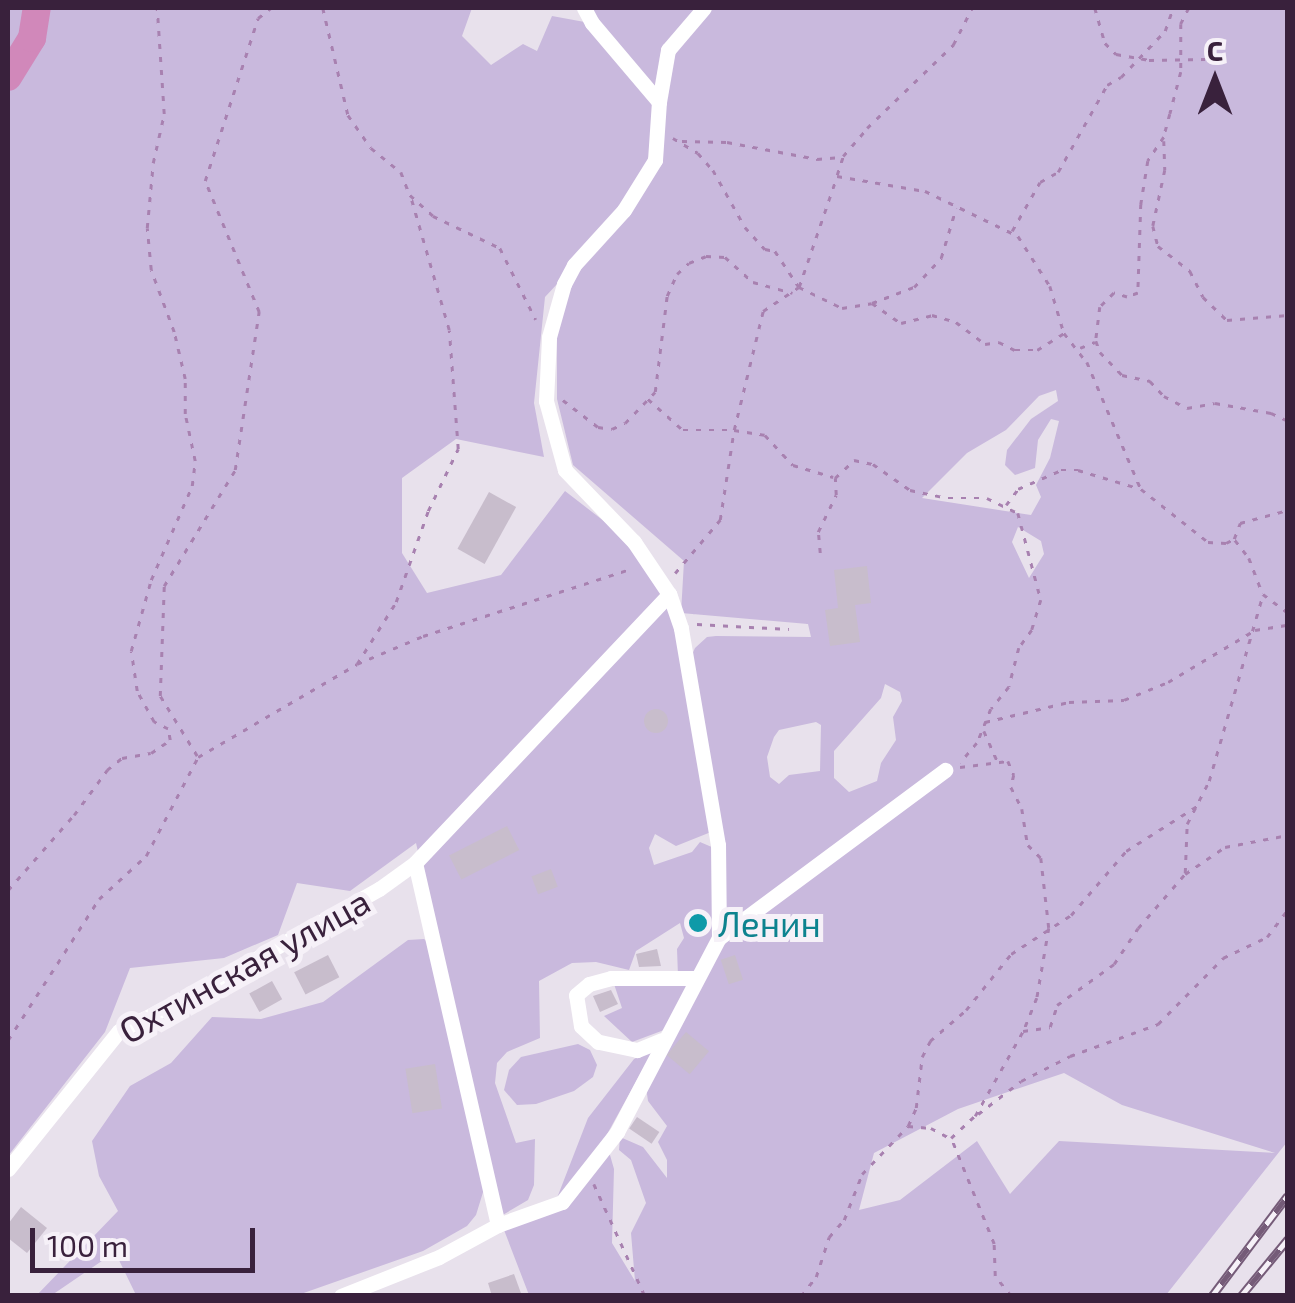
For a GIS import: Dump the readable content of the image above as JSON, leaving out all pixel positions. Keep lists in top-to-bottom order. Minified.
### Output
{"streets":{"street":["Охтинская улица"]},"places":["Ленин"],"scale_bar":"100 m","north":"top"}
